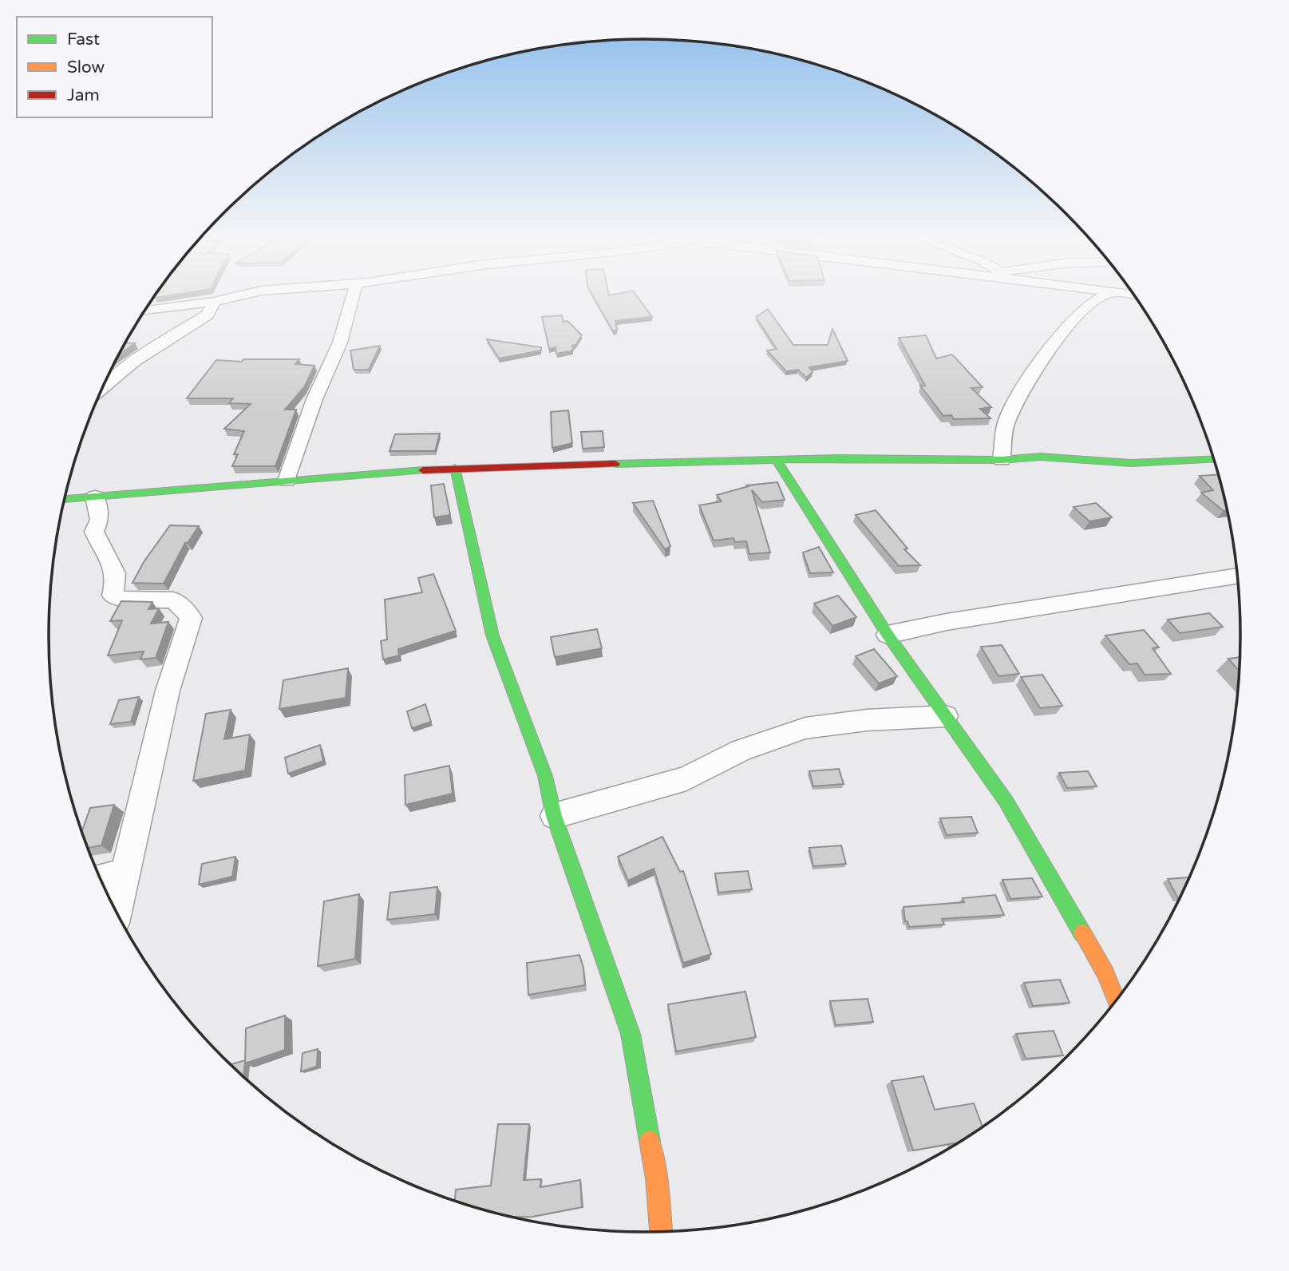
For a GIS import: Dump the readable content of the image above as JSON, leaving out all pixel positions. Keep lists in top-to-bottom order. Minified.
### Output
{"legend":["Fast","Slow","Jam"]}
